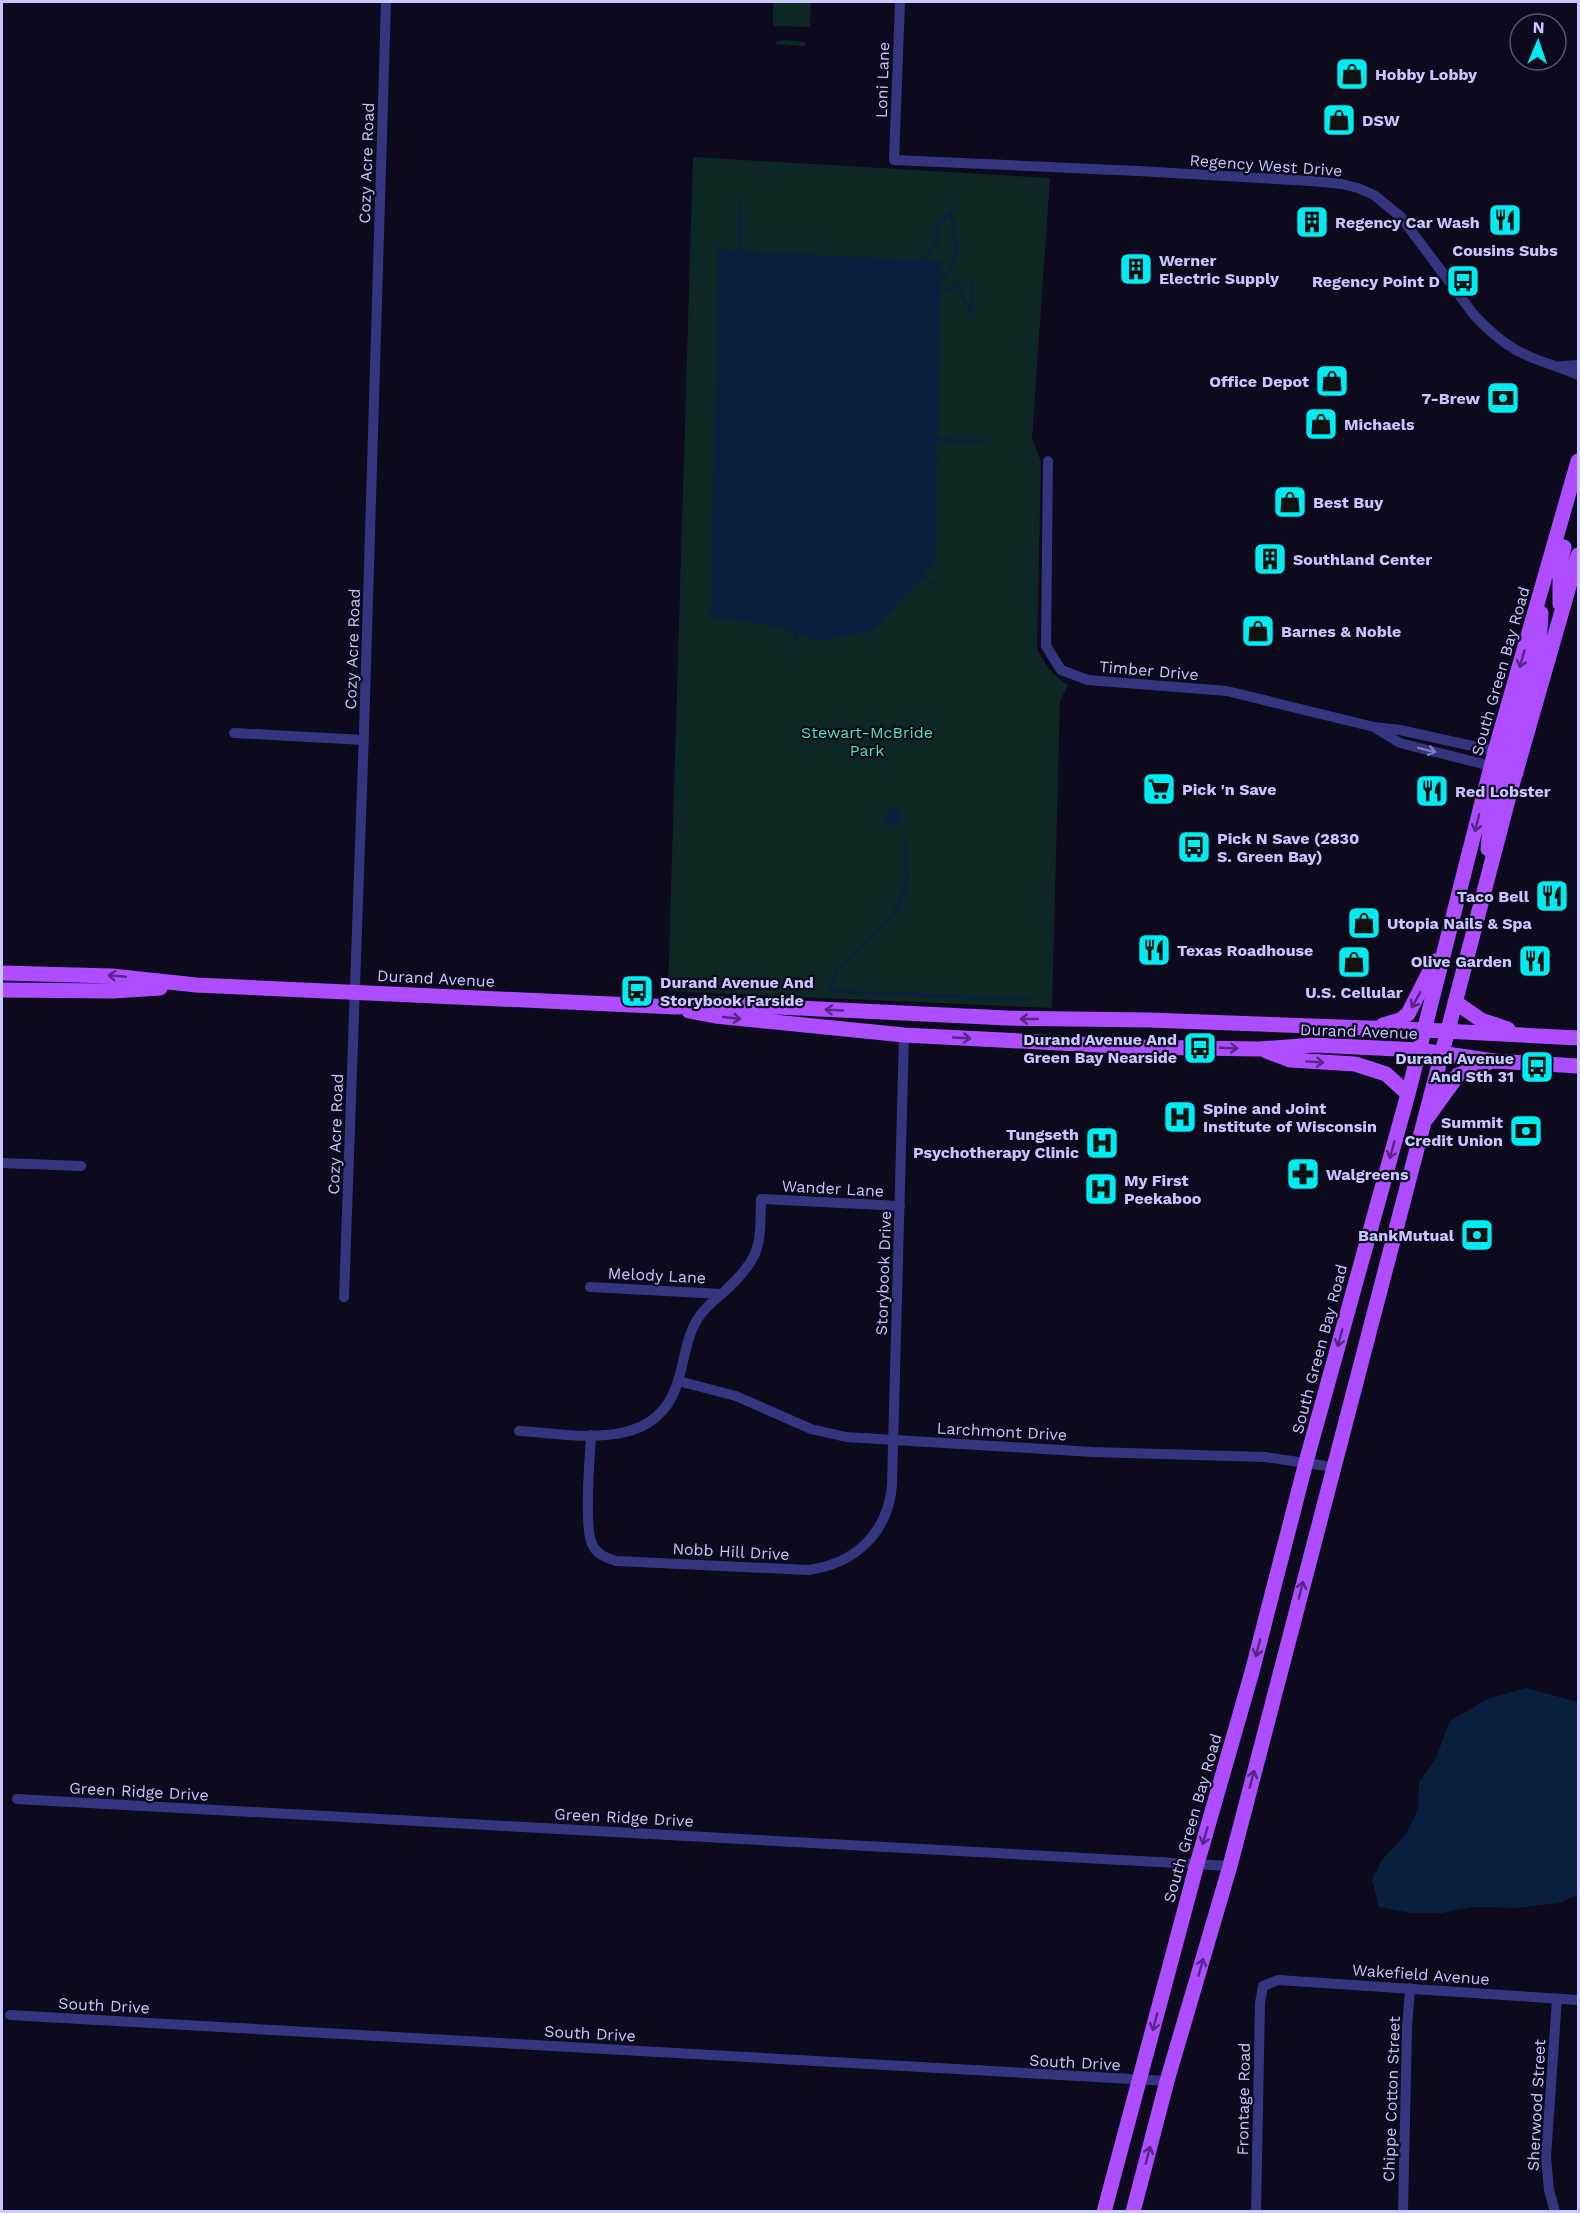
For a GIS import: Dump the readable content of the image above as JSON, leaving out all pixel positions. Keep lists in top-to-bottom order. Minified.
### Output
{"streets":{"main road":["South Green Bay Road","Durand Avenue"],"street":["Loni Lane","Cozy Acre Road","Regency West Drive","Timber Drive","Wander Lane","Storybook Drive","Melody Lane","Larchmont Drive","Nobb Hill Drive","Green Ridge Drive","Wakefield Avenue","South Drive","Frontage Road","Chippe Cotton Street","Sherwood Street"]},"crossings":[["Loni Lane","Regency West Drive"],["Cozy Acre Road","Durand Avenue"],["Timber Drive","South Green Bay Road"],["South Green Bay Road","Durand Avenue"],["South Green Bay Road","Larchmont Drive"],["South Green Bay Road","Green Ridge Drive"],["South Green Bay Road","South Drive"],["Durand Avenue","Storybook Drive"],["Wander Lane","Storybook Drive"],["Wander Lane","Melody Lane"],["Wander Lane","Larchmont Drive"],["Wander Lane","Nobb Hill Drive"],["Storybook Drive","Larchmont Drive"],["Storybook Drive","Nobb Hill Drive"],["Larchmont Drive","Nobb Hill Drive"],["Wakefield Avenue","Frontage Road"],["Wakefield Avenue","Chippe Cotton Street"],["Wakefield Avenue","Sherwood Street"]],"parks":["Stewart-McBride Park"],"places":{"shop":["Hobby Lobby","DSW","Office Depot","Michaels","Best Buy","Barnes & Noble","Utopia Nails & Spa","U.S. Cellular"],"restaurant":["Cousins Subs","Red Lobster","Taco Bell","Texas Roadhouse","Olive Garden"],"building":["Regency Car Wash","Werner Electric Supply","Southland Center"],"bus stop":["Regency Point D","Pick N Save (2830 S. Green Bay)","Durand Avenue And Storybook Farside","Durand Avenue And Green Bay Nearside","Durand Avenue And Sth 31"],"bank":["7-Brew","Summit Credit Union","BankMutual"],"supermarket":["Pick 'n Save"],"hospital":["Spine and Joint Institute of Wisconsin","Tungseth Psychotherapy Clinic","My First Peekaboo"],"pharmacy":["Walgreens"]},"north":"top"}
